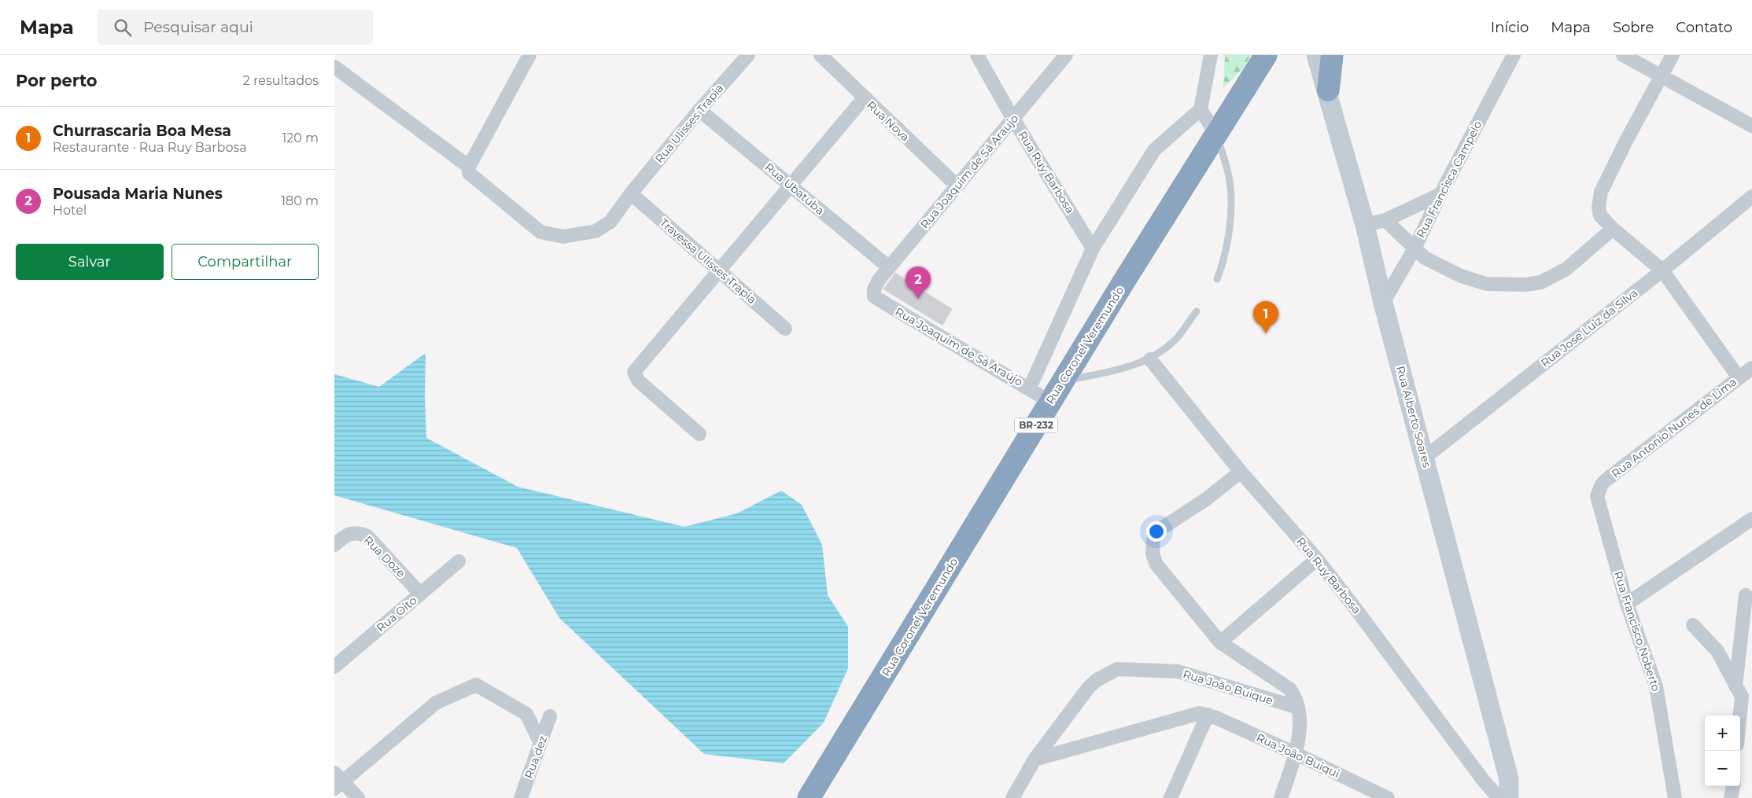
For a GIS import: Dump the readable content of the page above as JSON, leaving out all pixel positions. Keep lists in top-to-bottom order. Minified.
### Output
{"streets":{"highway":["Rua Coronel Veremundo","BR-232"],"main road":["Rua Alberto Soares"],"street":["Rua Nova","Rua Ulisses Trapia","Rua Joaquim de Sá Araujo","Rua Ruy Barbosa","Rua Francisca Campelo","Rua Ubatuba","Travessa Ulisses Trapia","Rua Jose Luiz da Silva","Rua Joaquim de Sá Araújo","Rua Antonio Nunes de Lima","Rua Doze","Rua Oito","Rua Francisco Noberto","Rua João Buique","Rua João Buiqui","Rua dez"]},"crossings":[["Rua Nova","Rua Joaquim de Sá Araujo"],["Rua Ulisses Trapia","Rua Ubatuba"],["Rua Ulisses Trapia","Travessa Ulisses Trapia"],["Rua Joaquim de Sá Araujo","Rua Ruy Barbosa"],["Rua Joaquim de Sá Araujo","Rua Ubatuba"],["Rua Joaquim de Sá Araujo","Rua Joaquim de Sá Araújo"],["Rua Francisca Campelo","Rua Alberto Soares"],["Rua Jose Luiz da Silva","Rua Alberto Soares"],["Rua Coronel Veremundo","Rua Joaquim de Sá Araújo"],["Rua Antonio Nunes de Lima","Rua Francisco Noberto"],["Rua Doze","Rua Oito"]],"page":{"header":"Mapa","search":"Pesquisar aqui","nav":["Início","Mapa","Sobre","Contato"],"heading":["Por perto","2 resultados"],"list":[{"mark":"1","name":"Churrascaria Boa Mesa","note":"Restaurante · Rua Ruy Barbosa","value":"120 m"},{"mark":"2","name":"Pousada Maria Nunes","note":"Hotel","value":"180 m"}],"buttons":["Salvar","Compartilhar"],"pins":["2","1"],"map_buttons":["+","−"]}}
